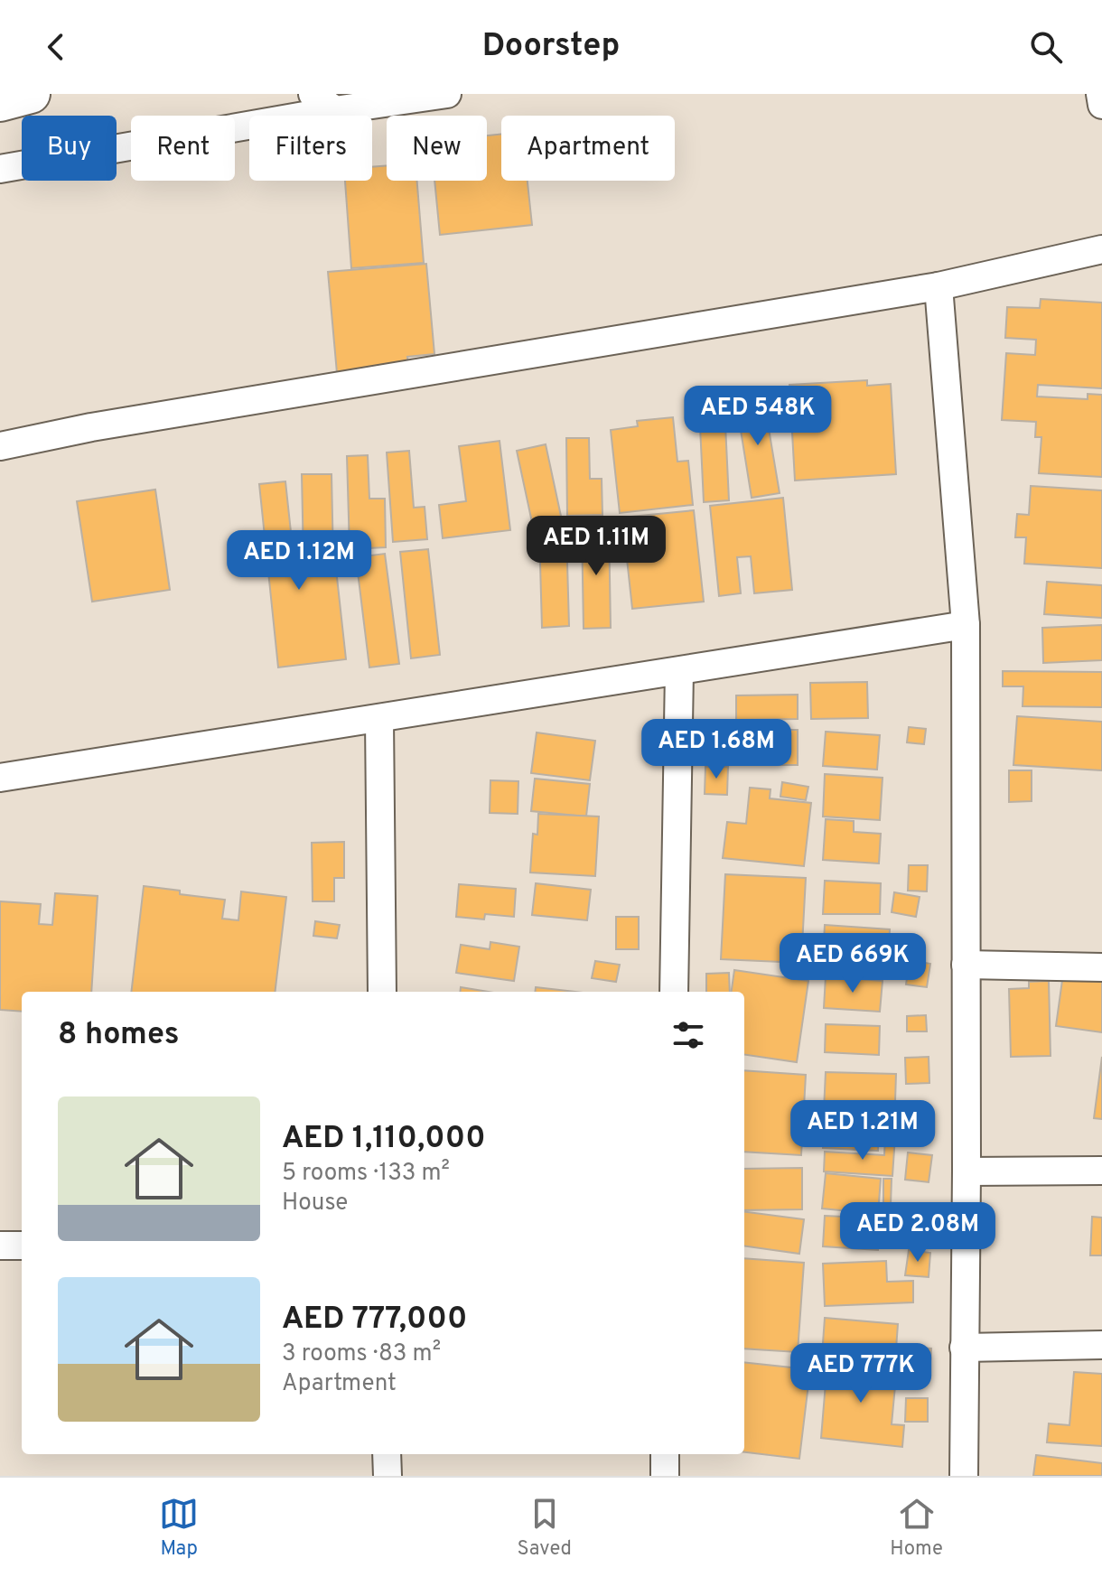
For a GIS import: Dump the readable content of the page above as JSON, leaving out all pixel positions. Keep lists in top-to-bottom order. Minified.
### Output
{"page":{"header":"Doorstep","chip":["Buy","Rent","Filters","New","Apartment"],"price":["AED 548K","AED 1.11M","AED 1.12M","AED 1.68M","AED 669K","AED 1.21M","AED 2.08M","AED 777K"],"heading":"8 homes","list":[{"name":"AED 1,110,000","note":"5 rooms · 133 m² · House"},{"name":"AED 777,000","note":"3 rooms · 83 m² · Apartment"}],"tabs":["Map","Saved","Home"]}}
